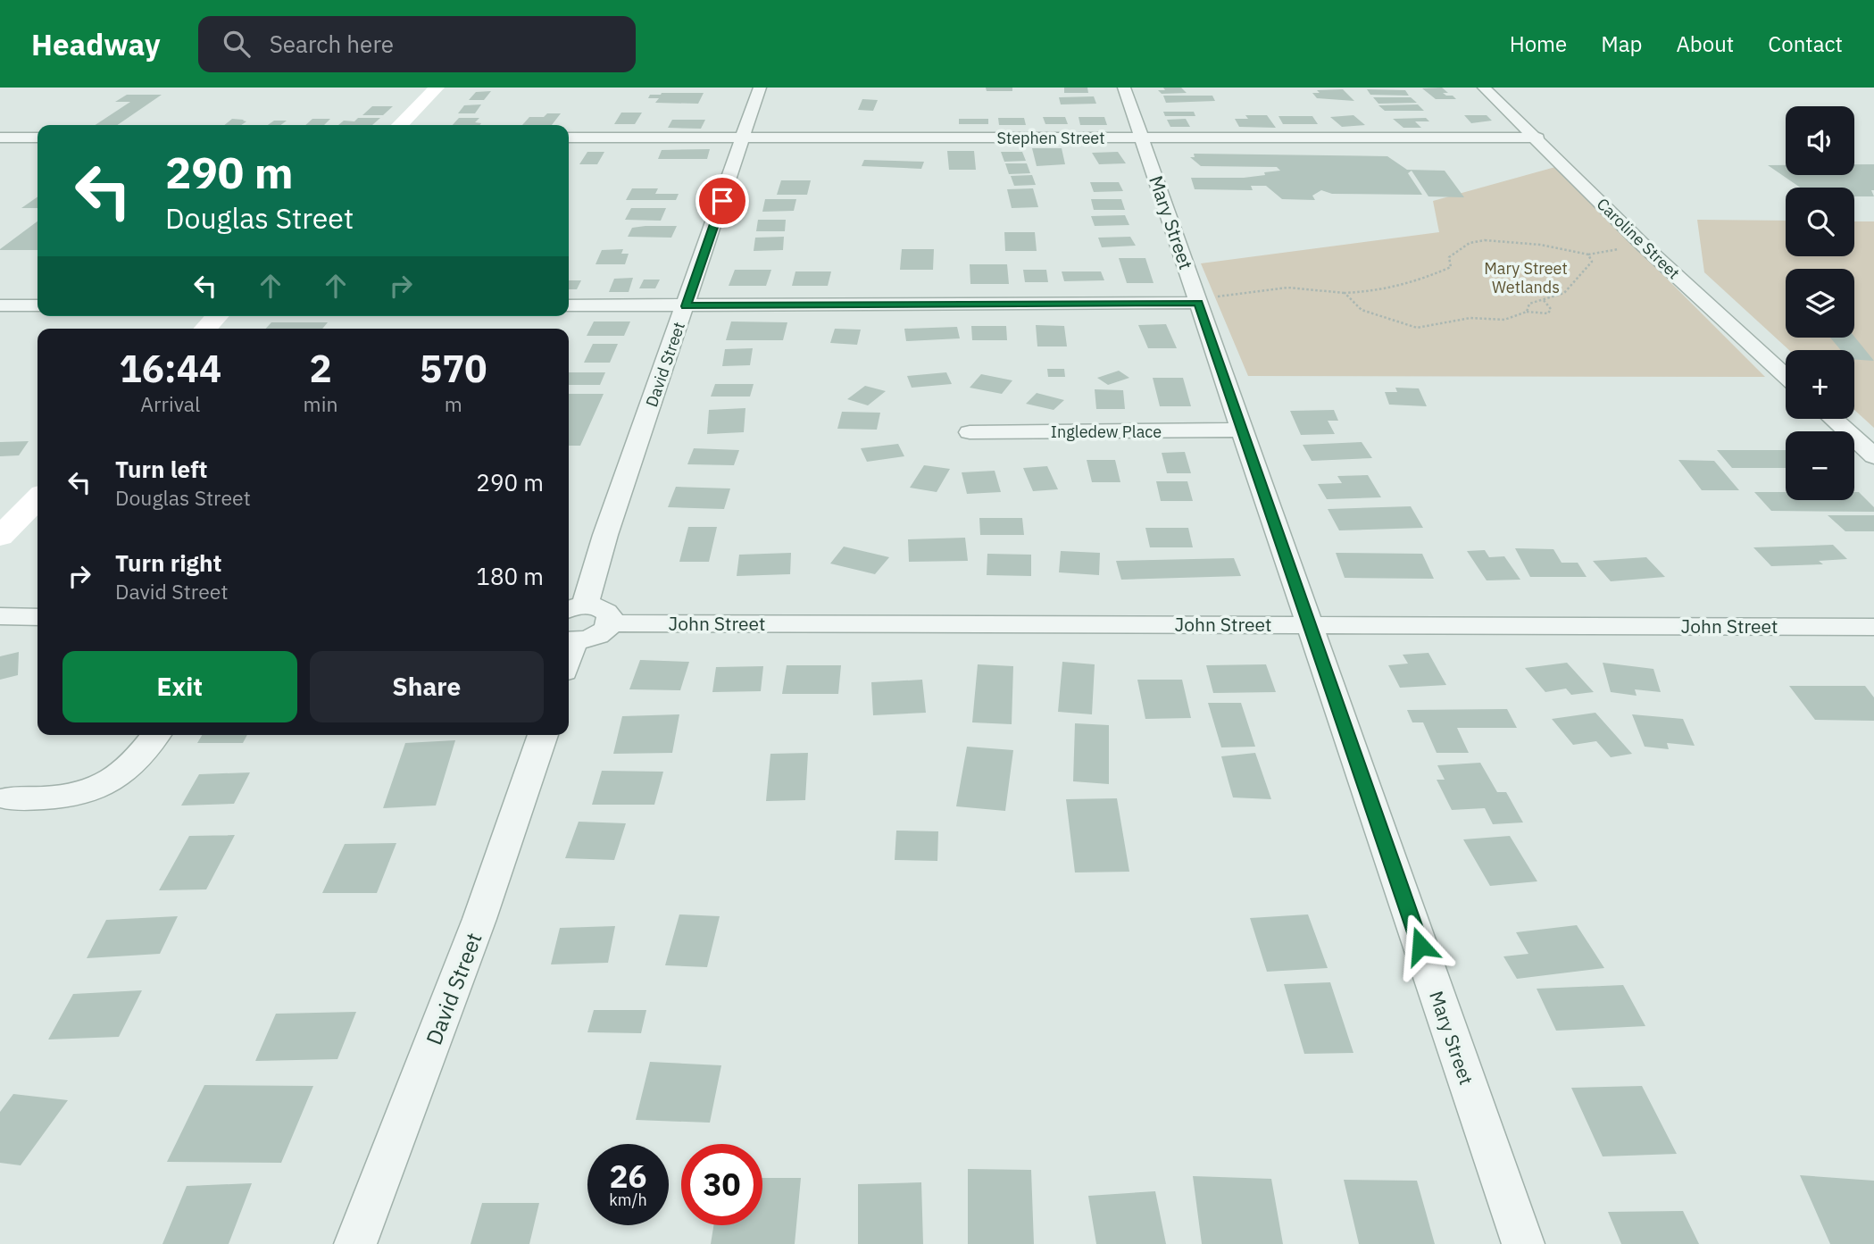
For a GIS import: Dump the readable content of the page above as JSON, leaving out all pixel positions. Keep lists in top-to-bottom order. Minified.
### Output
{"streets":{"street":["Stephen Street","Mary Street","Caroline Street","David Street","Ingledew Place","John Street"]},"crossings":[["Stephen Street","Mary Street"],["Stephen Street","Caroline Street"],["Stephen Street","David Street"],["Mary Street","Ingledew Place"],["Mary Street","John Street"]],"parks":["Mary Street Wetlands"],"page":{"header":"Headway","search":"Search here","nav":["Home","Map","About","Contact"],"map_buttons":["+","−"],"turn":["290 m","Douglas Street"],"eta":["16:44","Arrival","2","min","570","m"],"list":[{"name":"Turn left","note":"Douglas Street","value":"290 m"},{"name":"Turn right","note":"David Street","value":"180 m"}],"buttons":["Exit","Share"],"speed":"26 km/h","limit":"30"}}
